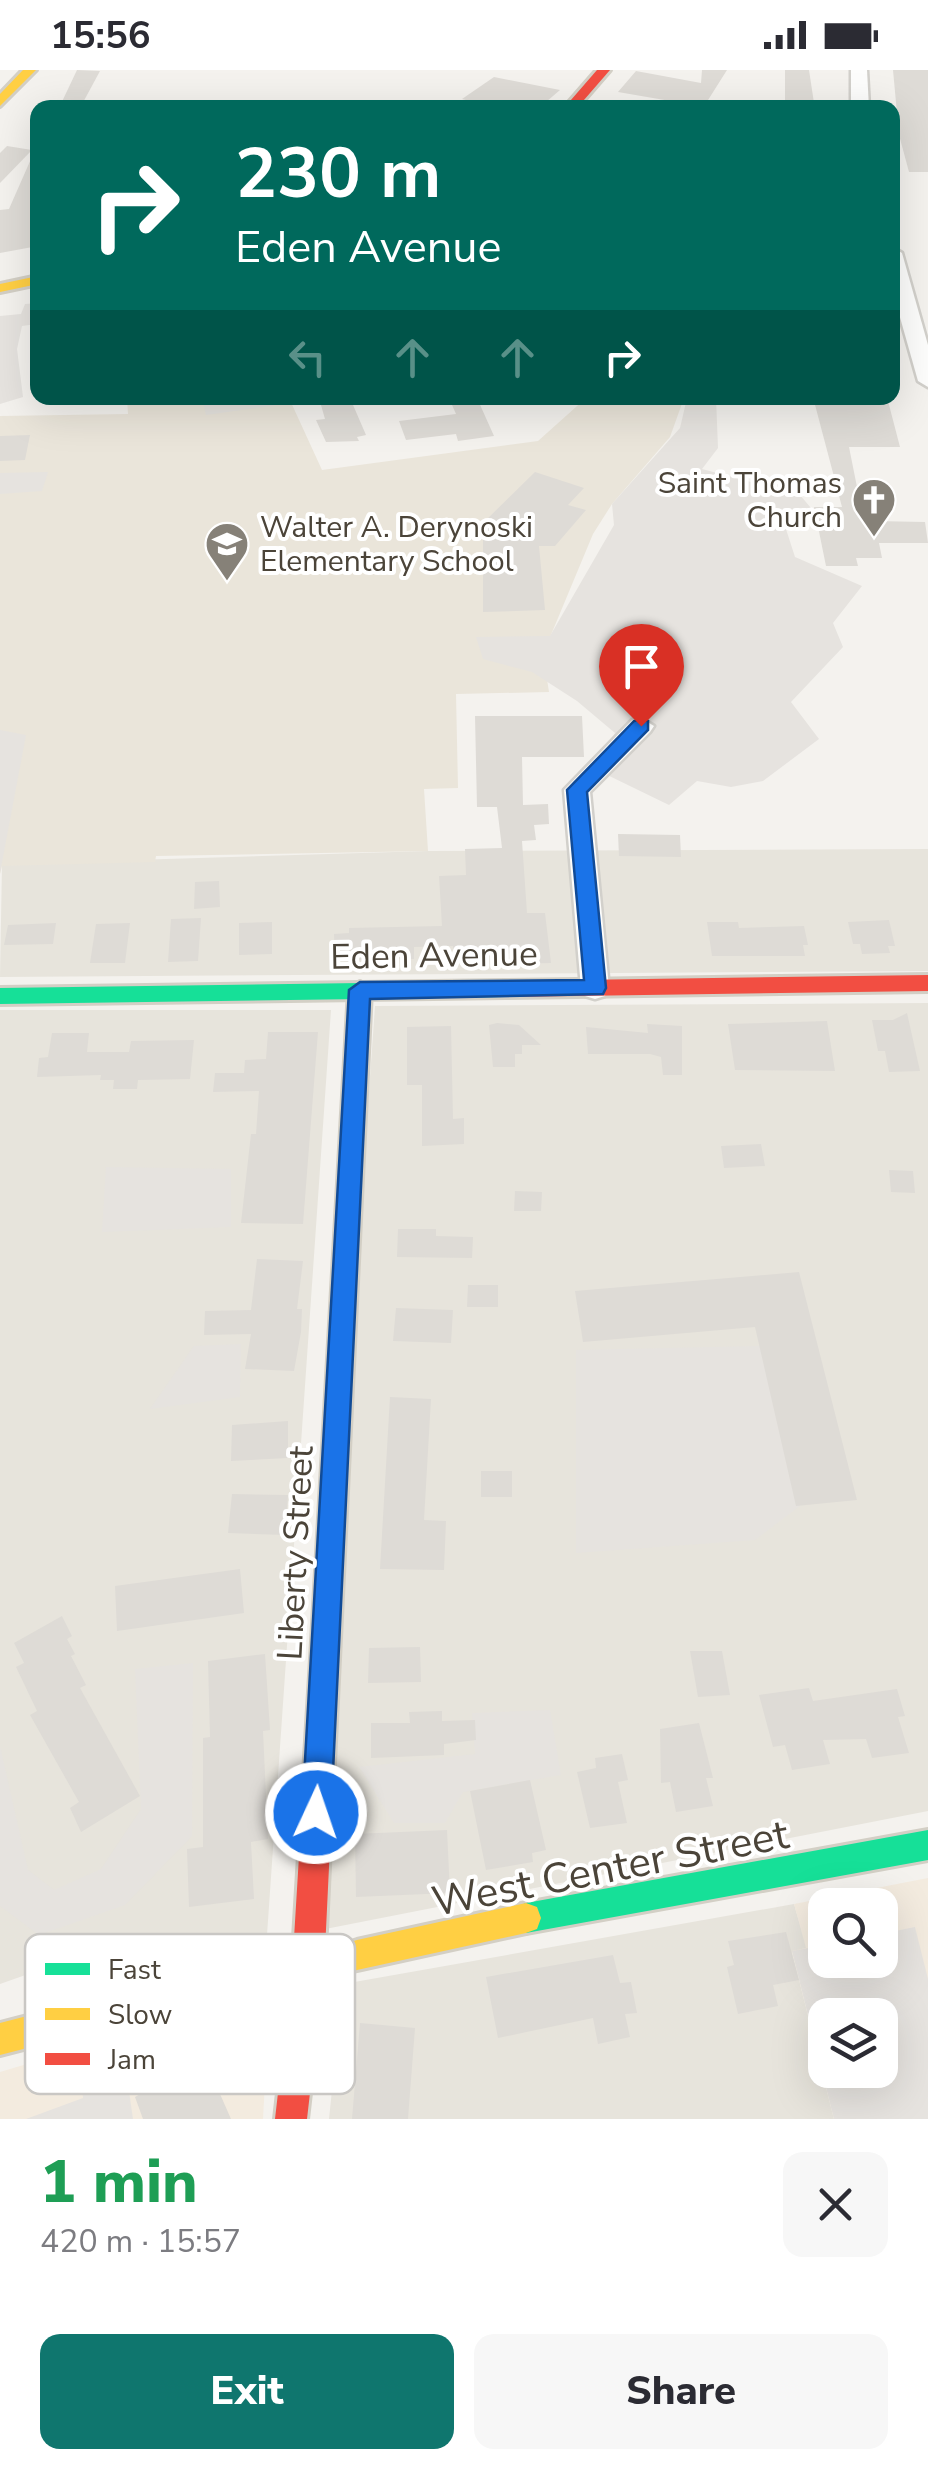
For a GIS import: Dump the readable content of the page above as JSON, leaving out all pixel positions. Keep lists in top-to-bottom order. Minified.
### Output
{"streets":{"main road":["Eden Avenue","Liberty Street","West Center Street"]},"crossings":[["Eden Avenue","Liberty Street"]],"places":{"church":["Saint Thomas Church"],"school or university":["Walter A. Derynoski Elementary School"]},"legend":["Fast","Slow","Jam"],"page":{"status":"15:56","turn":["230 m","Eden Avenue"],"heading":["1 min","420 m · 15:57"],"buttons":["Exit","Share"]}}
